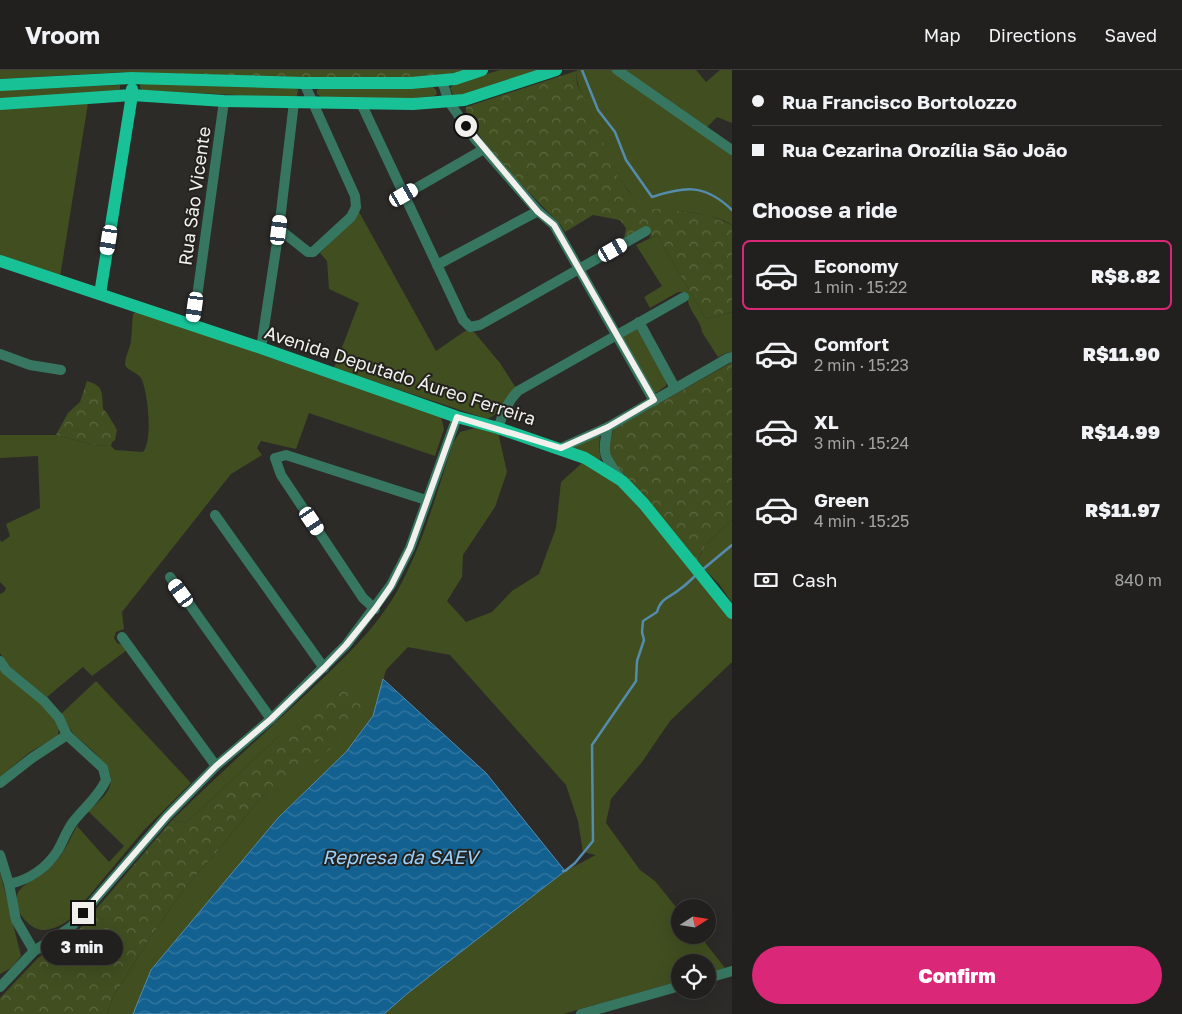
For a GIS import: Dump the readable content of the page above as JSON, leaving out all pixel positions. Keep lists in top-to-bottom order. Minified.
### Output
{"streets":{"main road":["Avenida Deputado Áureo Ferreira"],"street":["Rua São Vicente"]},"crossings":[["Rua São Vicente","Avenida Deputado Áureo Ferreira"]],"water":["Represa da SAEV"],"north":"right","page":{"header":"Vroom","nav":["Map","Directions","Saved"],"banner":["Rua Francisco Bortolozzo","Rua Cezarina Orozília São João"],"heading":"Choose a ride","list":[{"name":"Economy","note":"1 min · 15:22","value":"R$8.82"},{"name":"Comfort","note":"2 min · 15:23","value":"R$11.90"},{"name":"XL","note":"3 min · 15:24","value":"R$14.99"},{"name":"Green","note":"4 min · 15:25","value":"R$11.97"}],"pay":["Cash","840 m"],"bubble":"3 min","buttons":"Confirm"}}
